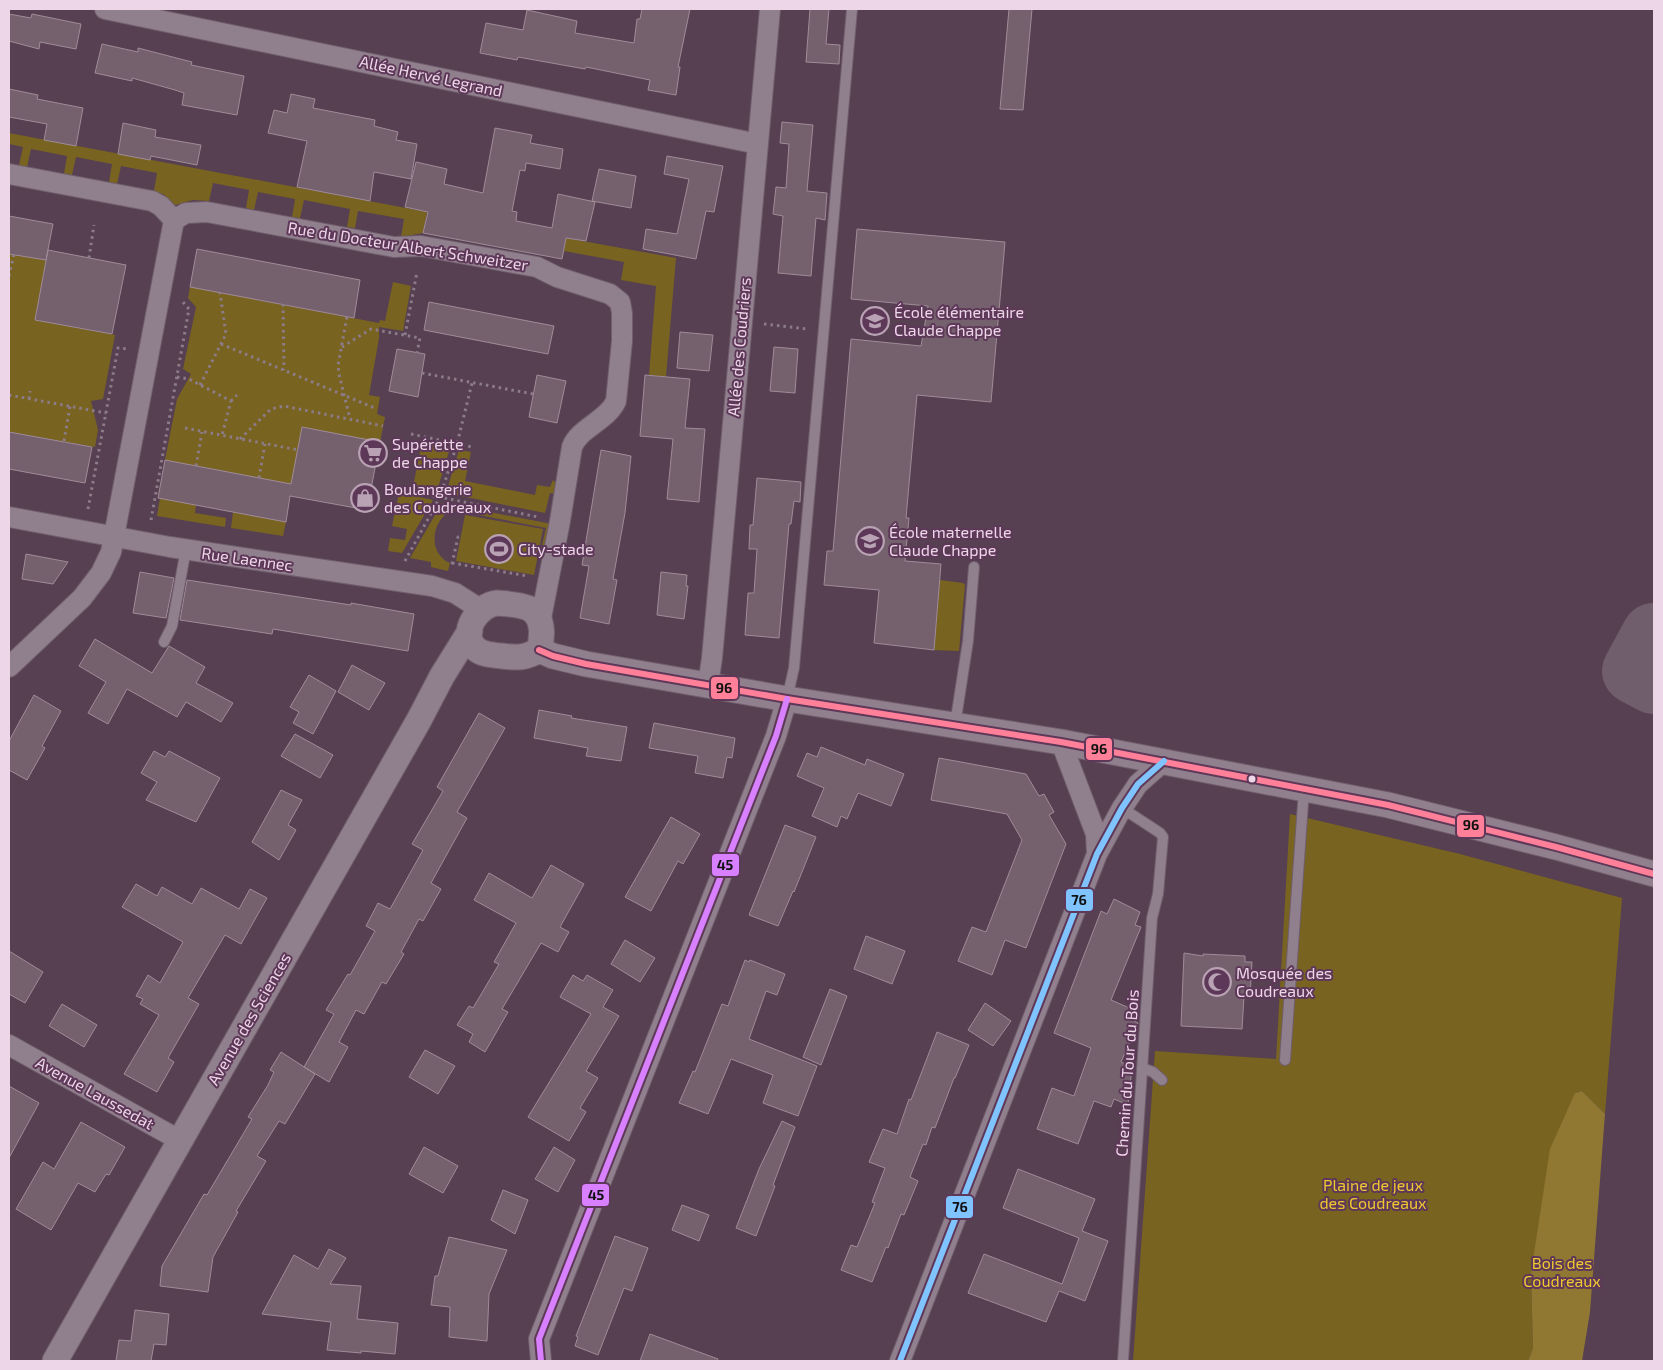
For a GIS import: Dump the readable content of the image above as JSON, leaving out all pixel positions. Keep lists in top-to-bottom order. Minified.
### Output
{"streets":{"street":["Allée Hervé Legrand","Rue du Docteur Albert Schweitzer","Allée des Coudriers","Rue Laennec","Avenue des Sciences","Avenue Laussedat"],"lane":["Chemin du Tour du Bois"]},"crossings":[["Allée Hervé Legrand","Allée des Coudriers"],["Rue du Docteur Albert Schweitzer","Rue Laennec"],["Rue du Docteur Albert Schweitzer","Avenue des Sciences"],["Rue Laennec","Avenue des Sciences"],["Avenue des Sciences","Avenue Laussedat"]],"parks":["Plaine de jeux des Coudreaux","Bois des Coudreaux"],"places":{"school or university":["École élémentaire Claude Chappe","École maternelle Claude Chappe"],"supermarket":["Supérette de Chappe"],"shop":["Boulangerie des Coudreaux"],"sports":["City-stade"],"mosque":["Mosquée des Coudreaux"]},"lines":["transit line 96","transit line 45","transit line 76"]}
